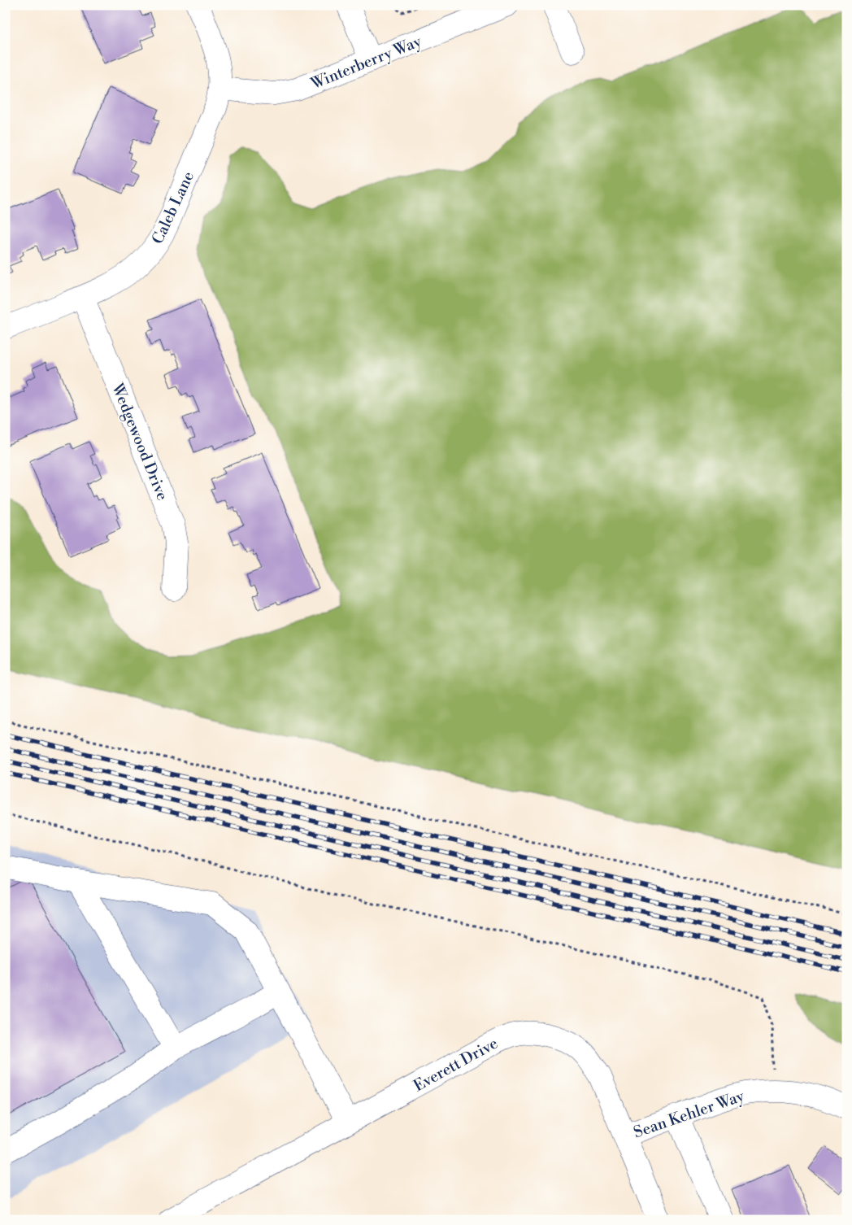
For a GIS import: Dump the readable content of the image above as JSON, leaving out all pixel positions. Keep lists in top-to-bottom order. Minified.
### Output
{"streets":{"street":["Winterberry Way","Caleb Lane","Wedgewood Drive","Everett Drive","Sean Kehler Way"]},"crossings":[["Winterberry Way","Caleb Lane"],["Caleb Lane","Wedgewood Drive"],["Everett Drive","Sean Kehler Way"]]}
